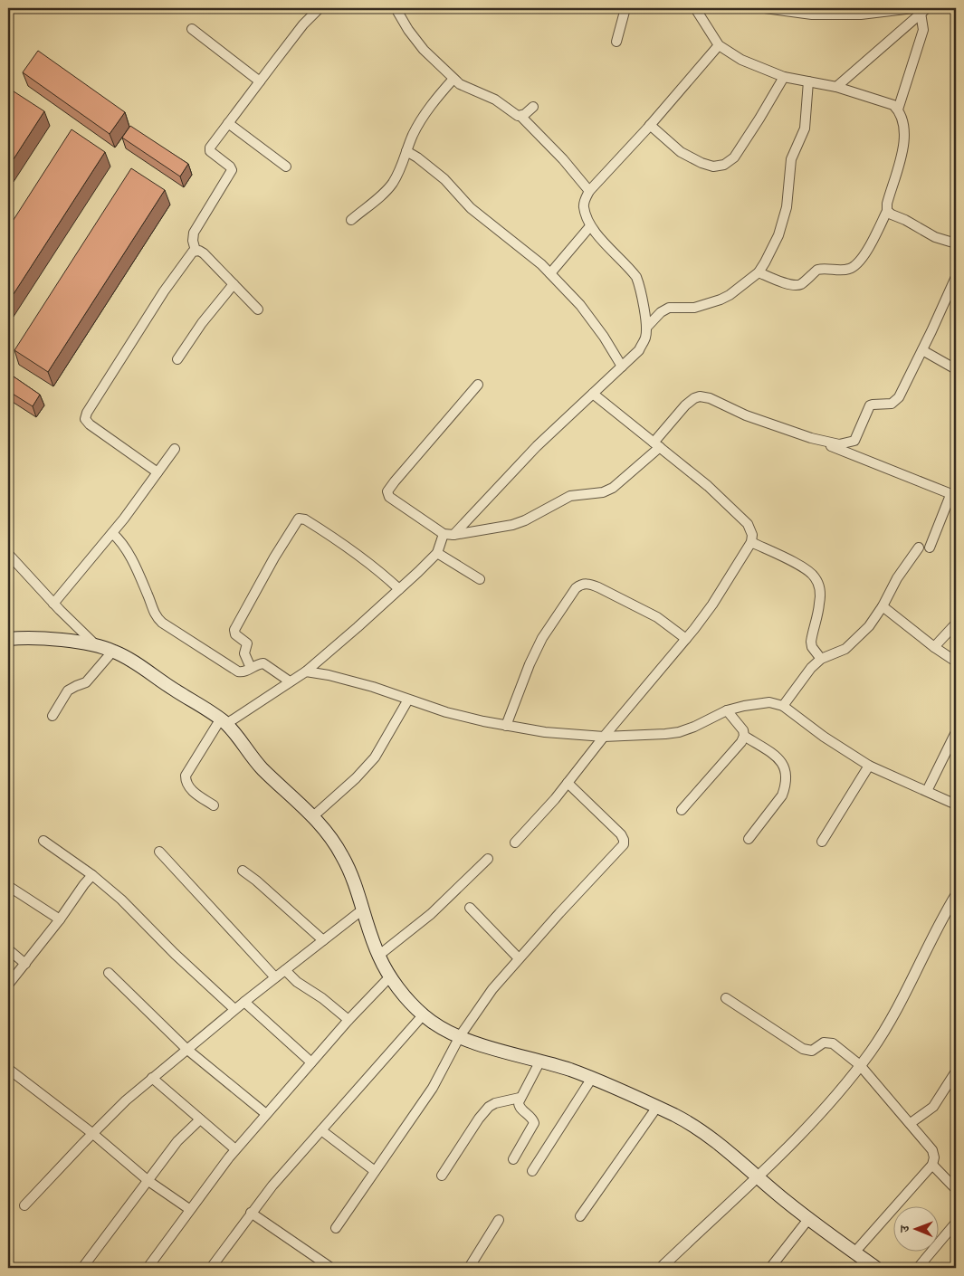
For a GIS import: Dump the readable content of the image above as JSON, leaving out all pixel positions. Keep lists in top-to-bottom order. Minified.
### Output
{"north":"left"}
